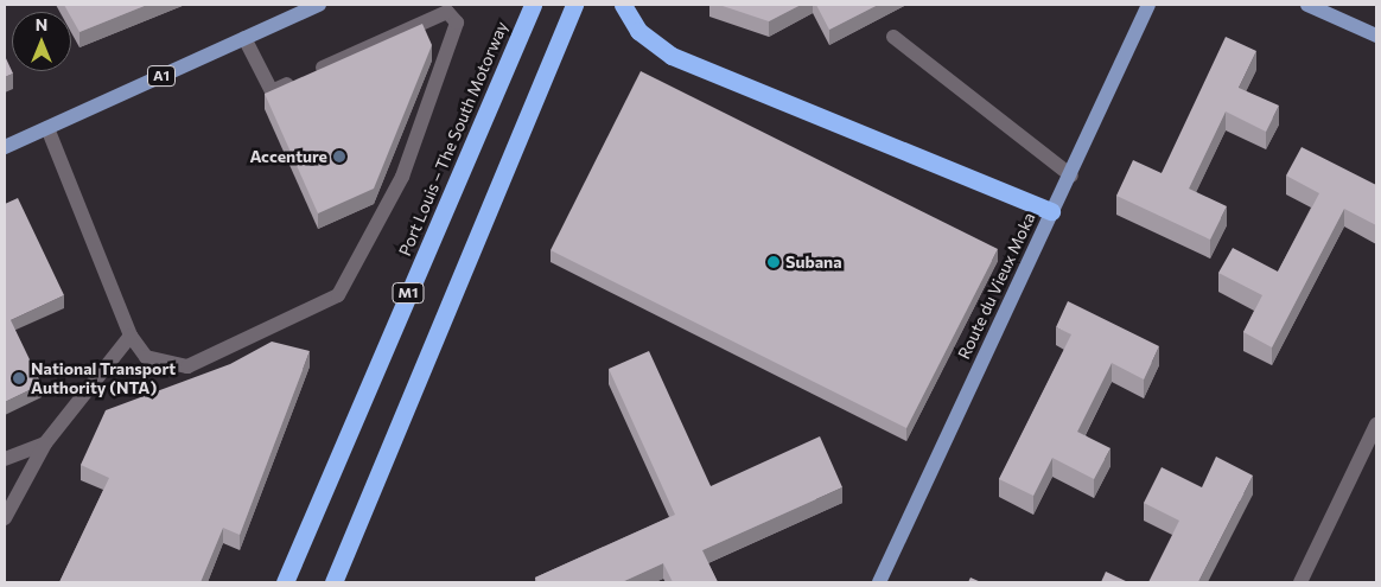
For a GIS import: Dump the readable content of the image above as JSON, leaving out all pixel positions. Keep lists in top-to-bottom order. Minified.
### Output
{"streets":{"highway":["Port Louis – The South Motorway","M1"],"main road":["A1","Route du Vieux Moka"]},"places":["Accenture","Subana","National Transport Authority (NTA)"],"north":"top"}
